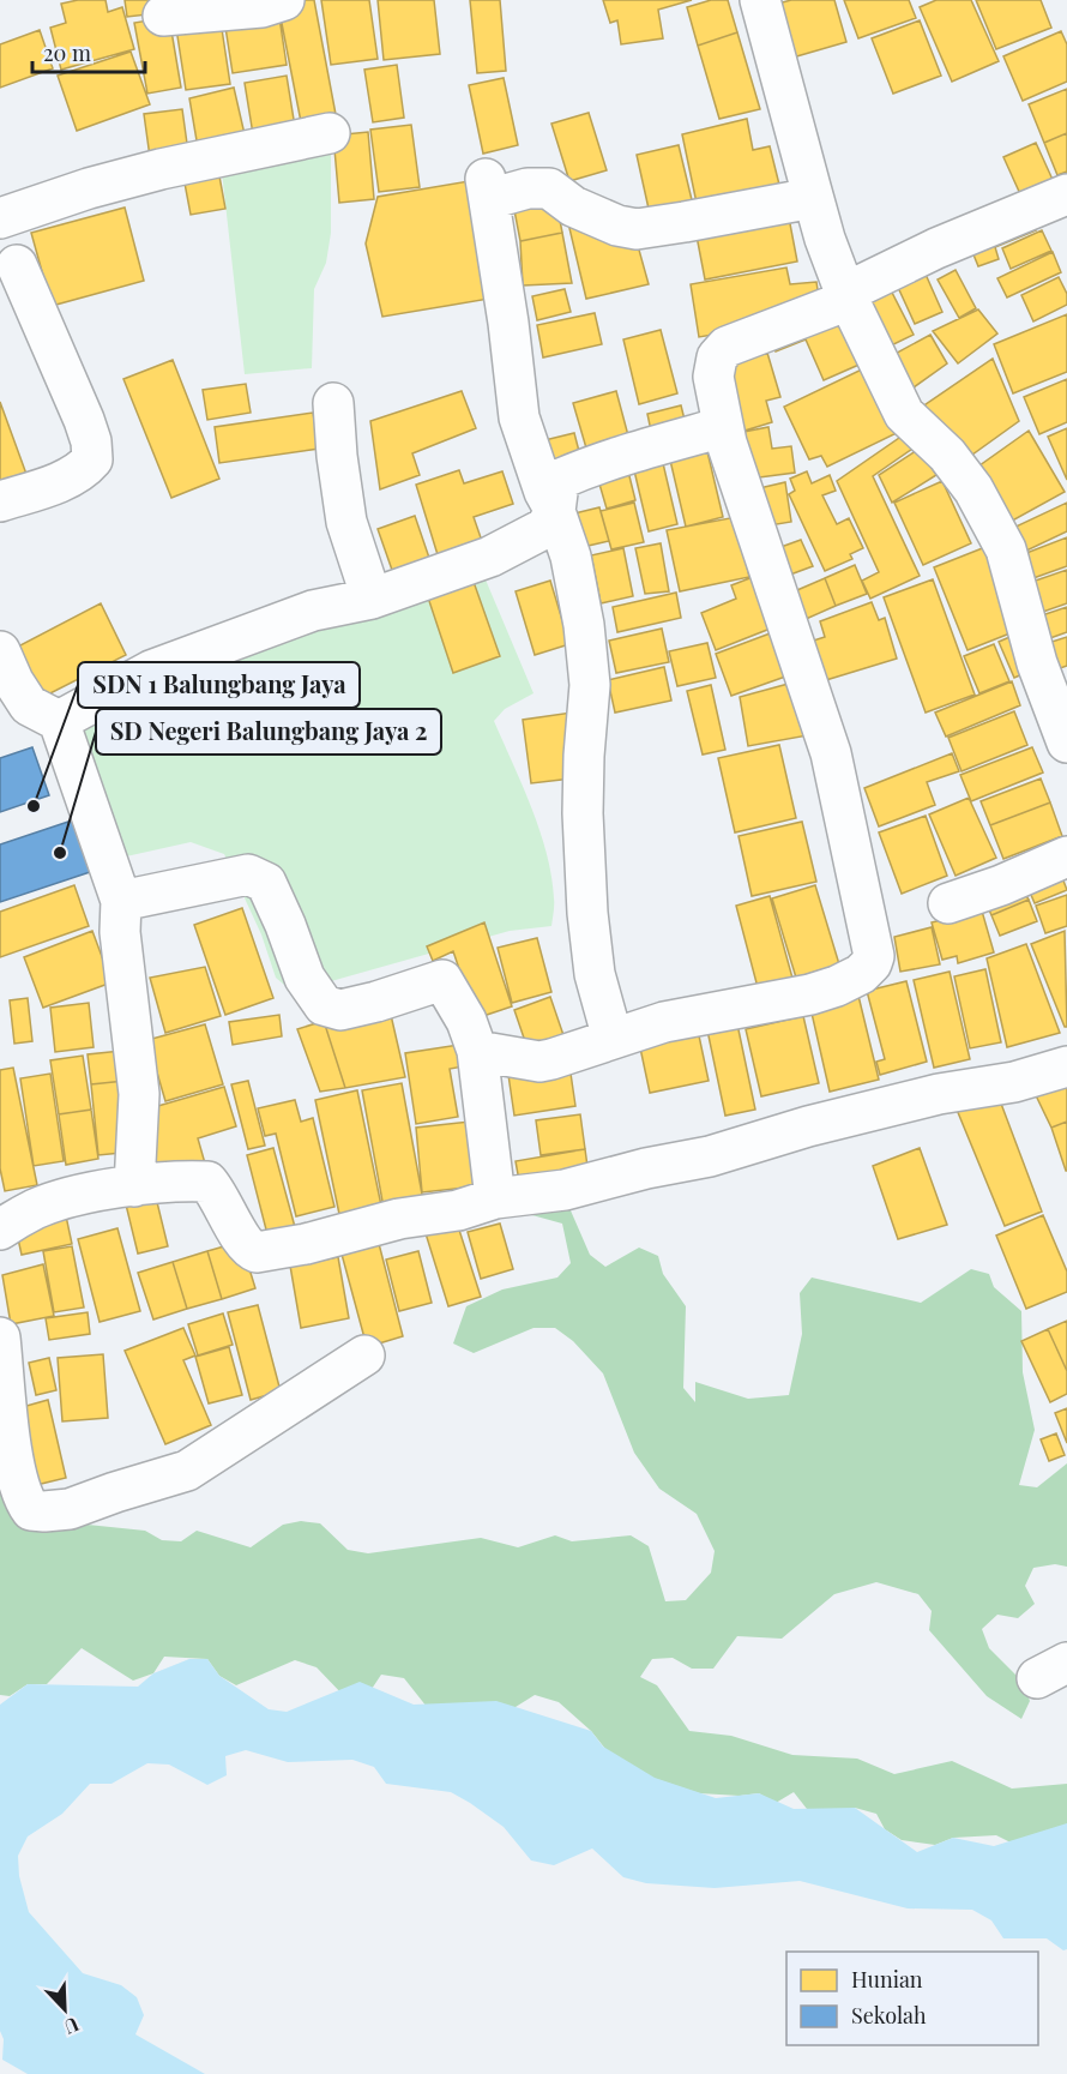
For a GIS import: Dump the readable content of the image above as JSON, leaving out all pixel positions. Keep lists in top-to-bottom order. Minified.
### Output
{"places":["SDN 1 Balungbang Jaya","SD Negeri Balungbang Jaya 2"],"legend":["Hunian","Sekolah"],"scale_bar":"20 m","north":"bottom right"}
